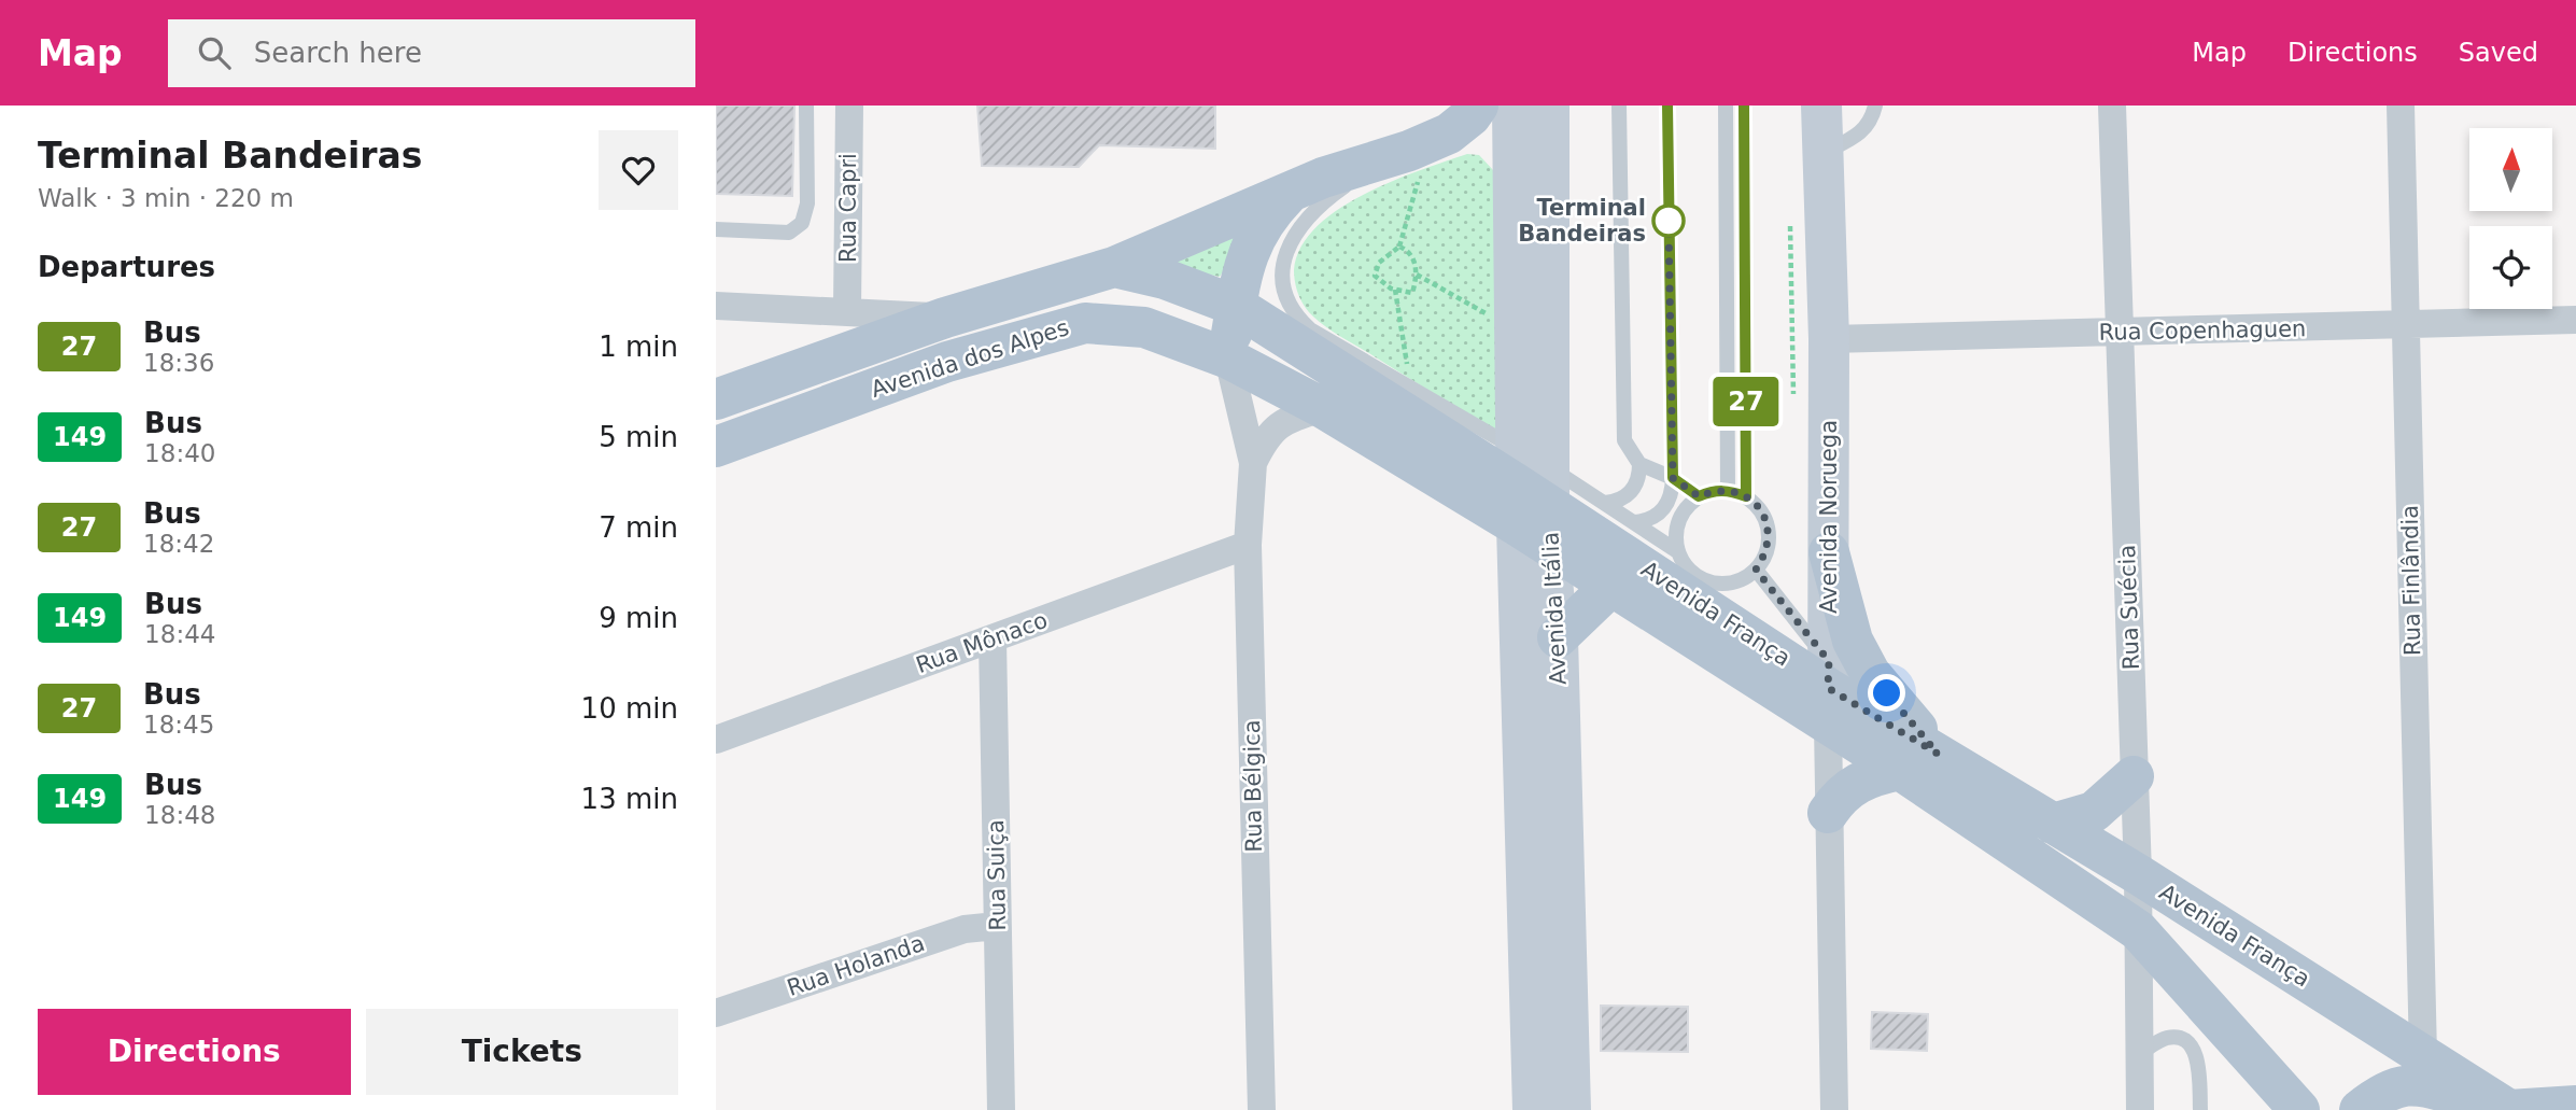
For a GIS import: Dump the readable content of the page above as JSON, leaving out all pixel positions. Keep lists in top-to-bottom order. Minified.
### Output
{"streets":{"main road":["Avenida dos Alpes","Avenida Noruega","Avenida Itália","Avenida França"],"street":["Rua Capri","Rua Copenhaguen","Rua Finlândia","Rua Suécia","Rua Mônaco","Rua Bélgica","Rua Suiça","Rua Holanda"]},"crossings":[["Rua Copenhaguen","Avenida Noruega"],["Rua Copenhaguen","Rua Finlândia"],["Rua Copenhaguen","Rua Suécia"],["Avenida dos Alpes","Avenida França"],["Avenida dos Alpes","Rua Bélgica"],["Avenida Noruega","Avenida França"],["Rua Finlândia","Avenida França"],["Rua Suécia","Avenida França"],["Avenida Itália","Avenida França"],["Avenida França","Rua Bélgica"],["Rua Mônaco","Rua Bélgica"],["Rua Mônaco","Rua Suiça"],["Rua Suiça","Rua Holanda"]],"places":["Terminal Bandeiras"],"lines":["bus line 27"],"north":"top","page":{"header":"Map","search":"Search here","nav":["Map","Directions","Saved"],"heading":[["Terminal Bandeiras","Walk · 3 min · 220 m"],"Departures"],"on_map":"27","list":[{"mark":"27","name":"Bus","note":"18:36","value":"1 min"},{"mark":"149","name":"Bus","note":"18:40","value":"5 min"},{"mark":"27","name":"Bus","note":"18:42","value":"7 min"},{"mark":"149","name":"Bus","note":"18:44","value":"9 min"},{"mark":"27","name":"Bus","note":"18:45","value":"10 min"},{"mark":"149","name":"Bus","note":"18:48","value":"13 min"}],"buttons":["Directions","Tickets"]}}
